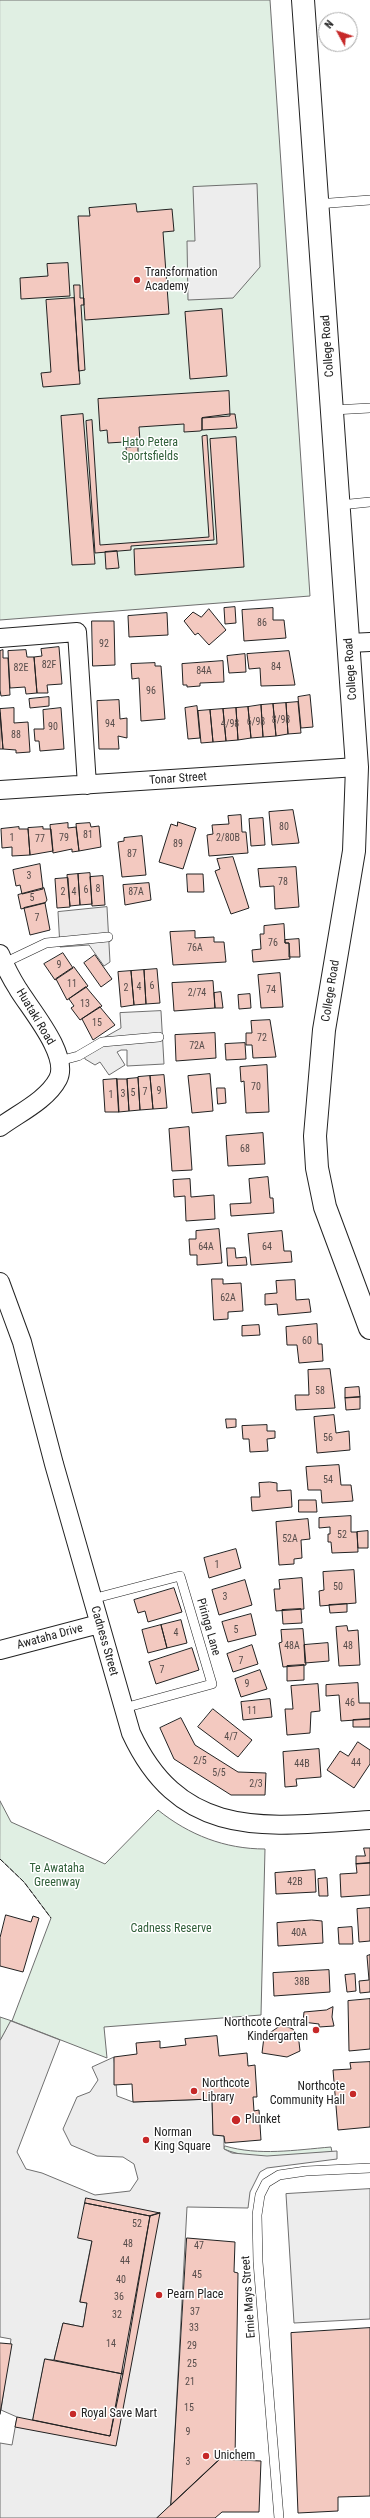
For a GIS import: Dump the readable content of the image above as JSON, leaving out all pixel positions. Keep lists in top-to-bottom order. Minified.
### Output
{"streets":{"main road":["College Road"],"street":["Tonar Street","Huataki Road","Awataha Drive","Cadness Street"],"lane":["Piringa Lane","Ernie Mays Street"]},"crossings":[["College Road","Tonar Street"],["Piringa Lane","Cadness Street"],["Awataha Drive","Cadness Street"]],"parks":["Hato Petera Sportsfields","Te Awataha Greenway","Cadness Reserve"],"places":["Transformation Academy","Northcote Central Kindergarten","Northcote Library","Northcote Community Hall","Plunket","Norman King Square","Pearn Place","Royal Save Mart","Unichem"],"house_numbers":["86","92","82F","84","82E","84A","96","8/98","6/98","94","4/98","90","88","80","81","1","79","2/80B","77","89","87","3","78","8","6","2","4","87A","5","7","76","76A","9","11","6","4","2","74","2/74","13","15","72","72A","70","9","7","5","3","1","68","64A","64","62A","60","58","56","54","52","52A","1","50","3","5","4","48A","48","7","7","9","46","11","4/7","2/5","44","44B","5/5","2/3","42B","40A","38B","52","48","47","44","45","40","36","37","32","33","14","29","25","21","15","9","3"],"north":"top left"}
